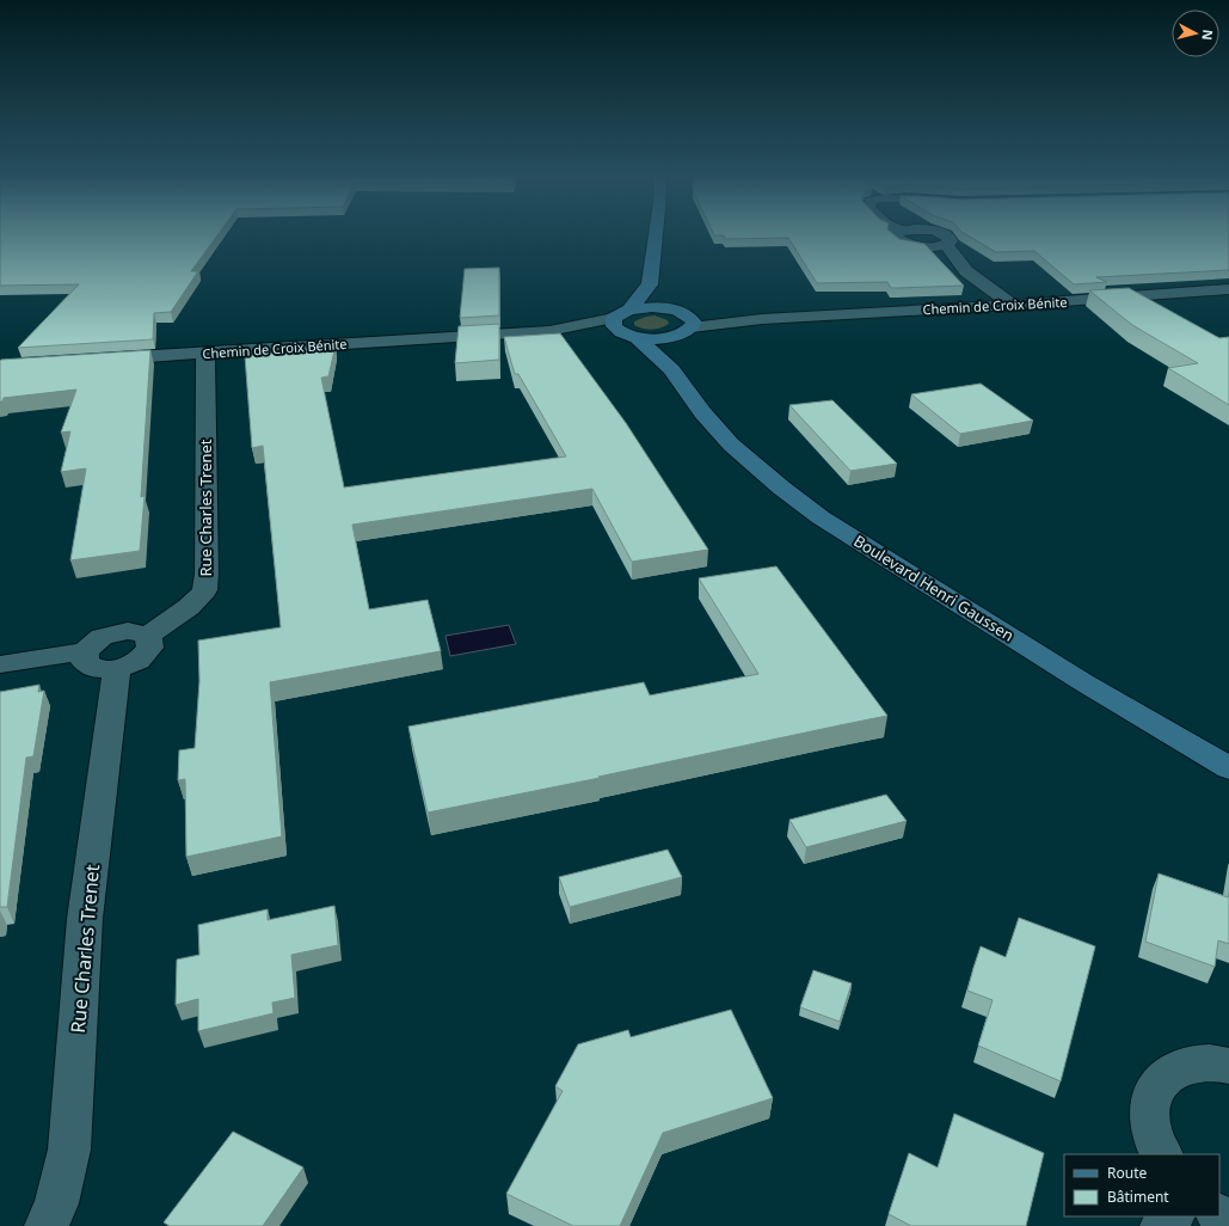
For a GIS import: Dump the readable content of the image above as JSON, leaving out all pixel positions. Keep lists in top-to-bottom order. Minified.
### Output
{"streets":{"street":["Chemin de Croix Bénite","Rue Charles Trenet","Boulevard Henri Gaussen"]},"crossings":[["Chemin de Croix Bénite","Rue Charles Trenet"],["Chemin de Croix Bénite","Boulevard Henri Gaussen"]],"legend":["Route","Bâtiment"],"north":"right"}
